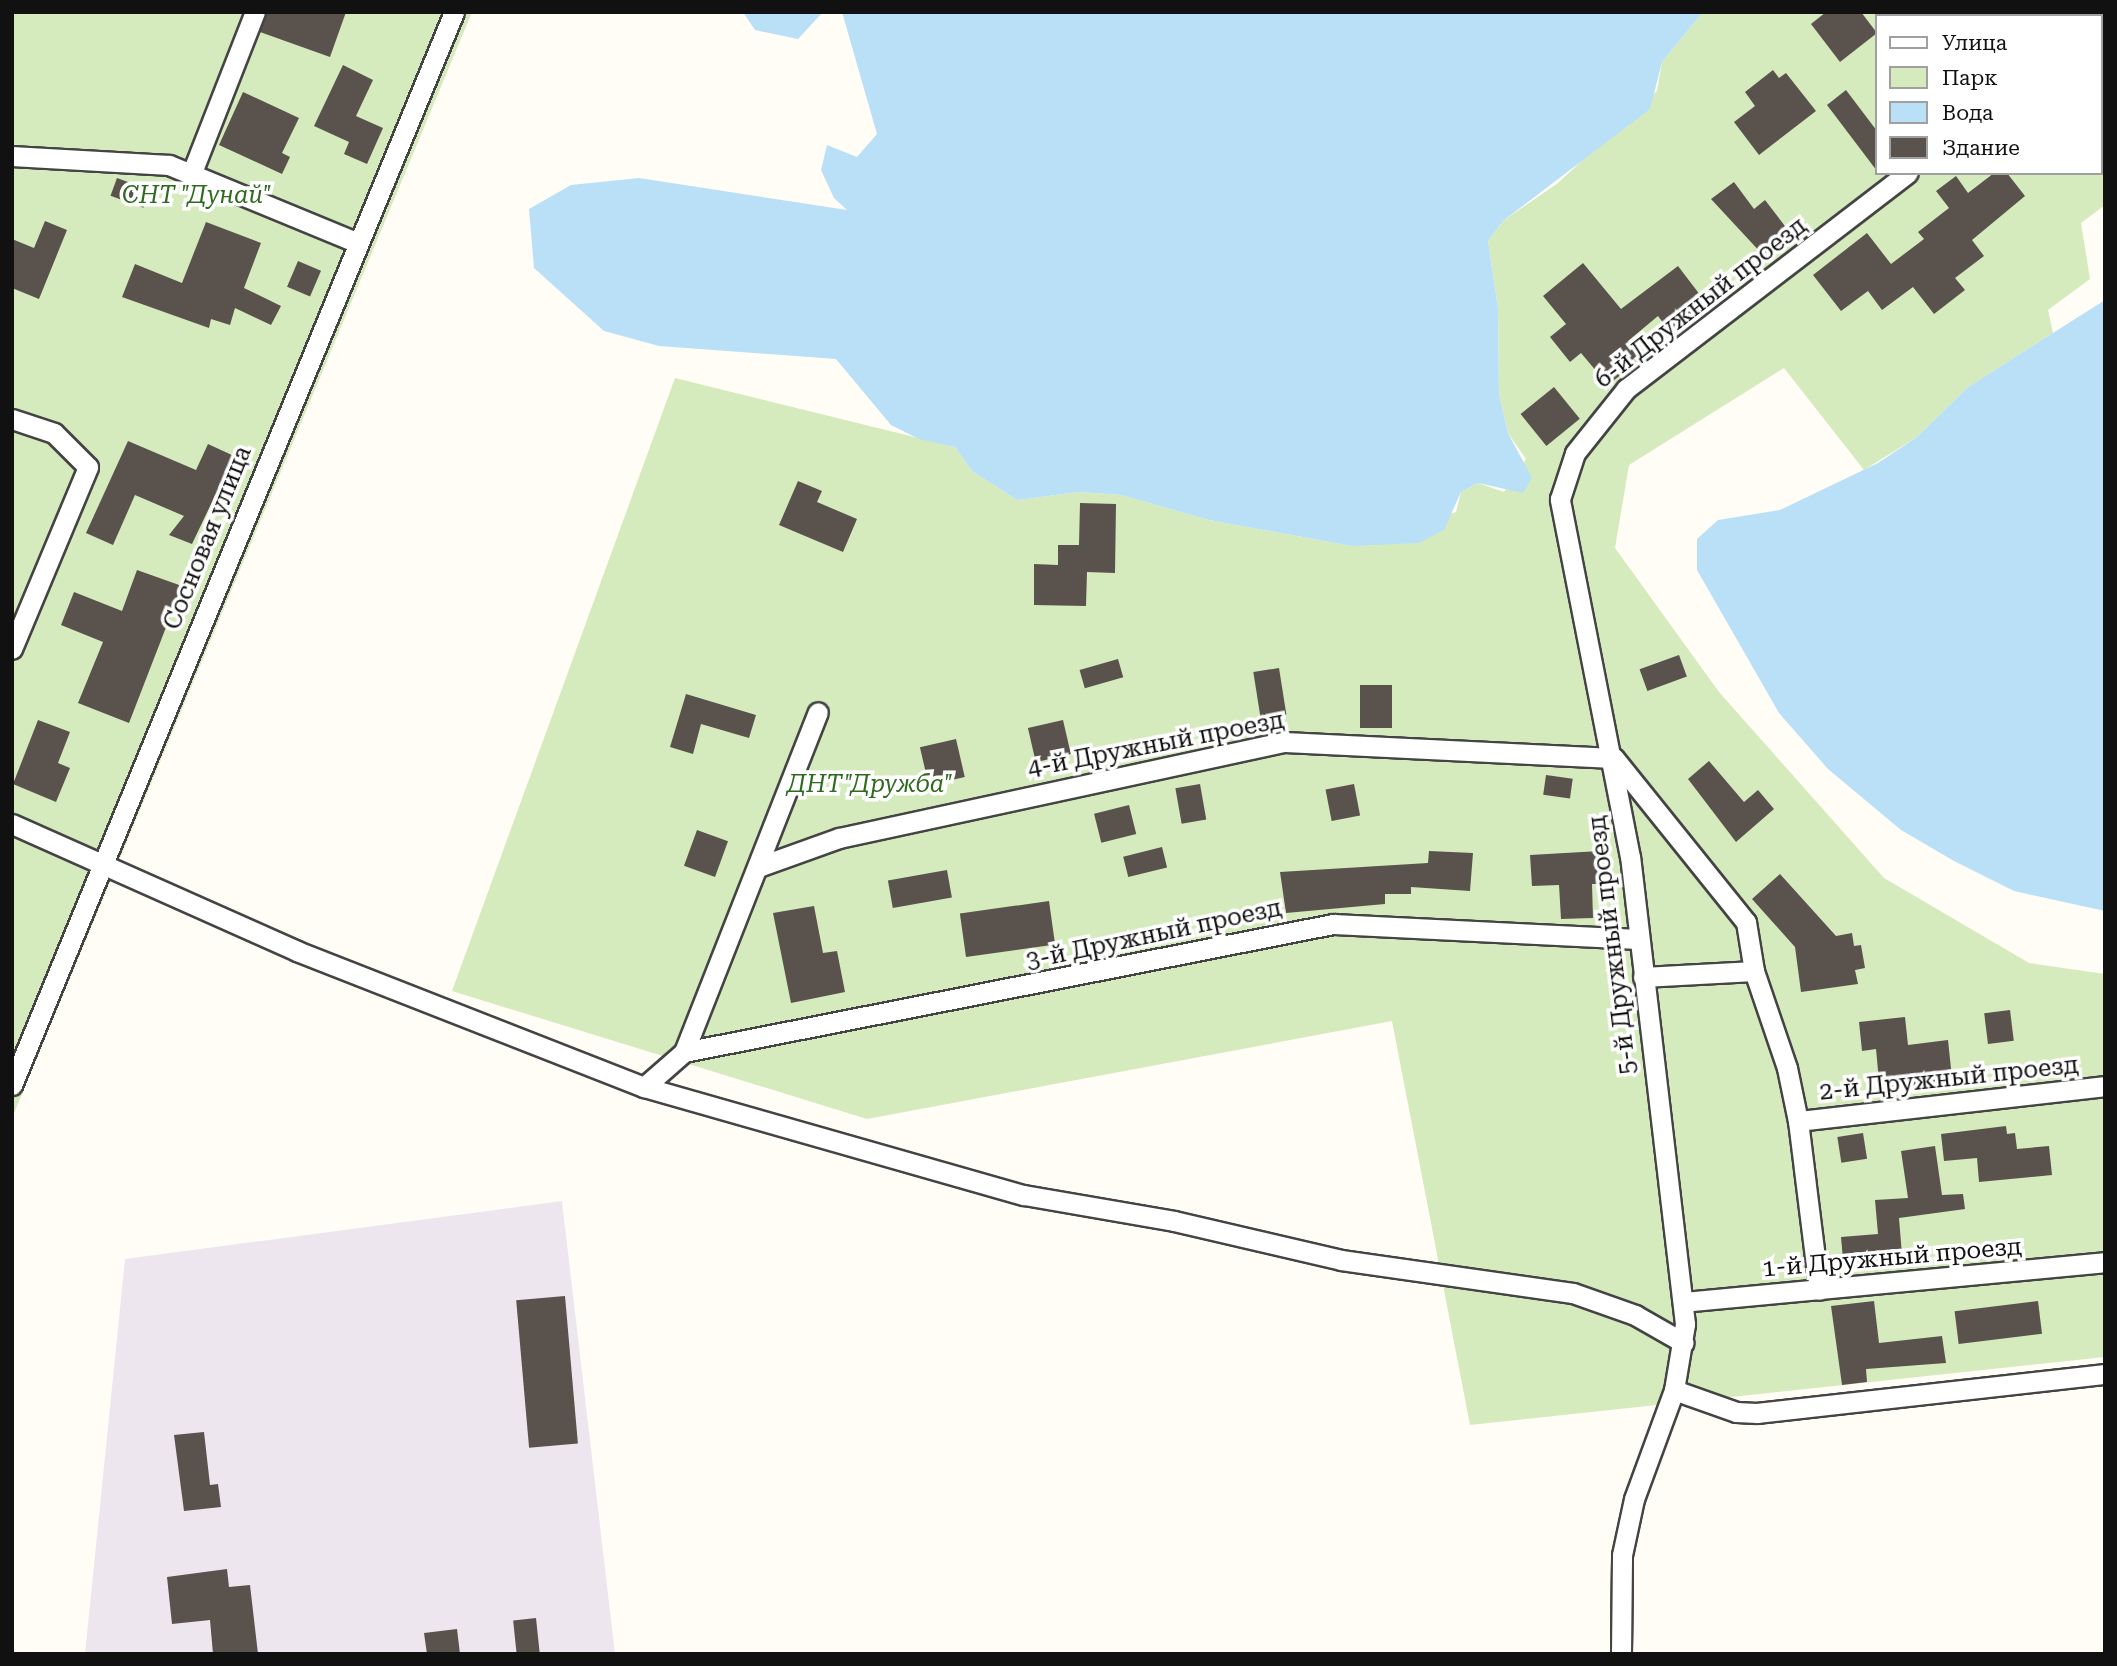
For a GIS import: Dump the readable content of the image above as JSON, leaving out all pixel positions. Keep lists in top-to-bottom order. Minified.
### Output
{"streets":{"street":["6-й Дружный проезд","Сосновая улица","4-й Дружный проезд","3-й Дружный проезд","5-й Дружный проезд","2-й Дружный проезд","1-й Дружный проезд"]},"crossings":[["6-й Дружный проезд","5-й Дружный проезд"],["4-й Дружный проезд","5-й Дружный проезд"],["3-й Дружный проезд","5-й Дружный проезд"],["5-й Дружный проезд","1-й Дружный проезд"]],"parks":["СНТ \"Дунай\"","ДНТ\"Дружба\""],"legend":["Улица","Парк","Вода","Здание"]}
